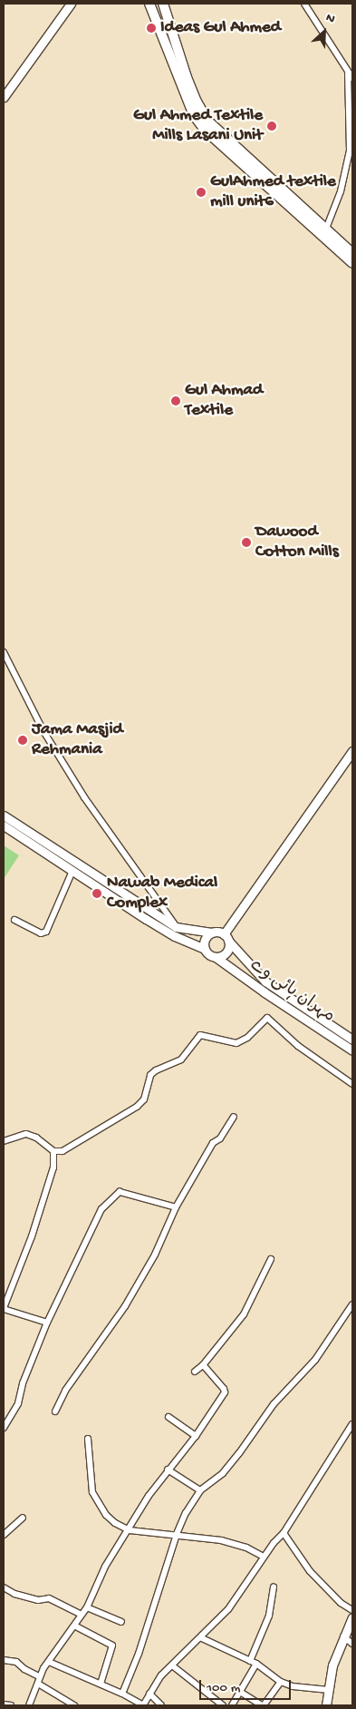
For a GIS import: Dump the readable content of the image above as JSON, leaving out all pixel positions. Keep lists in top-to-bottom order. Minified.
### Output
{"streets":{"main road":["مہران ہائی وے"]},"places":["Ideas Gul Ahmed","Gul Ahmed Textile Mills Lasani Unit","GulAhmed textile mill unit6","Gul Ahmad Textile","Dawood Cotton Mills","Jama Masjid Rehmania","Nawab Medical Complex"],"scale_bar":"100 m","north":"top right"}
